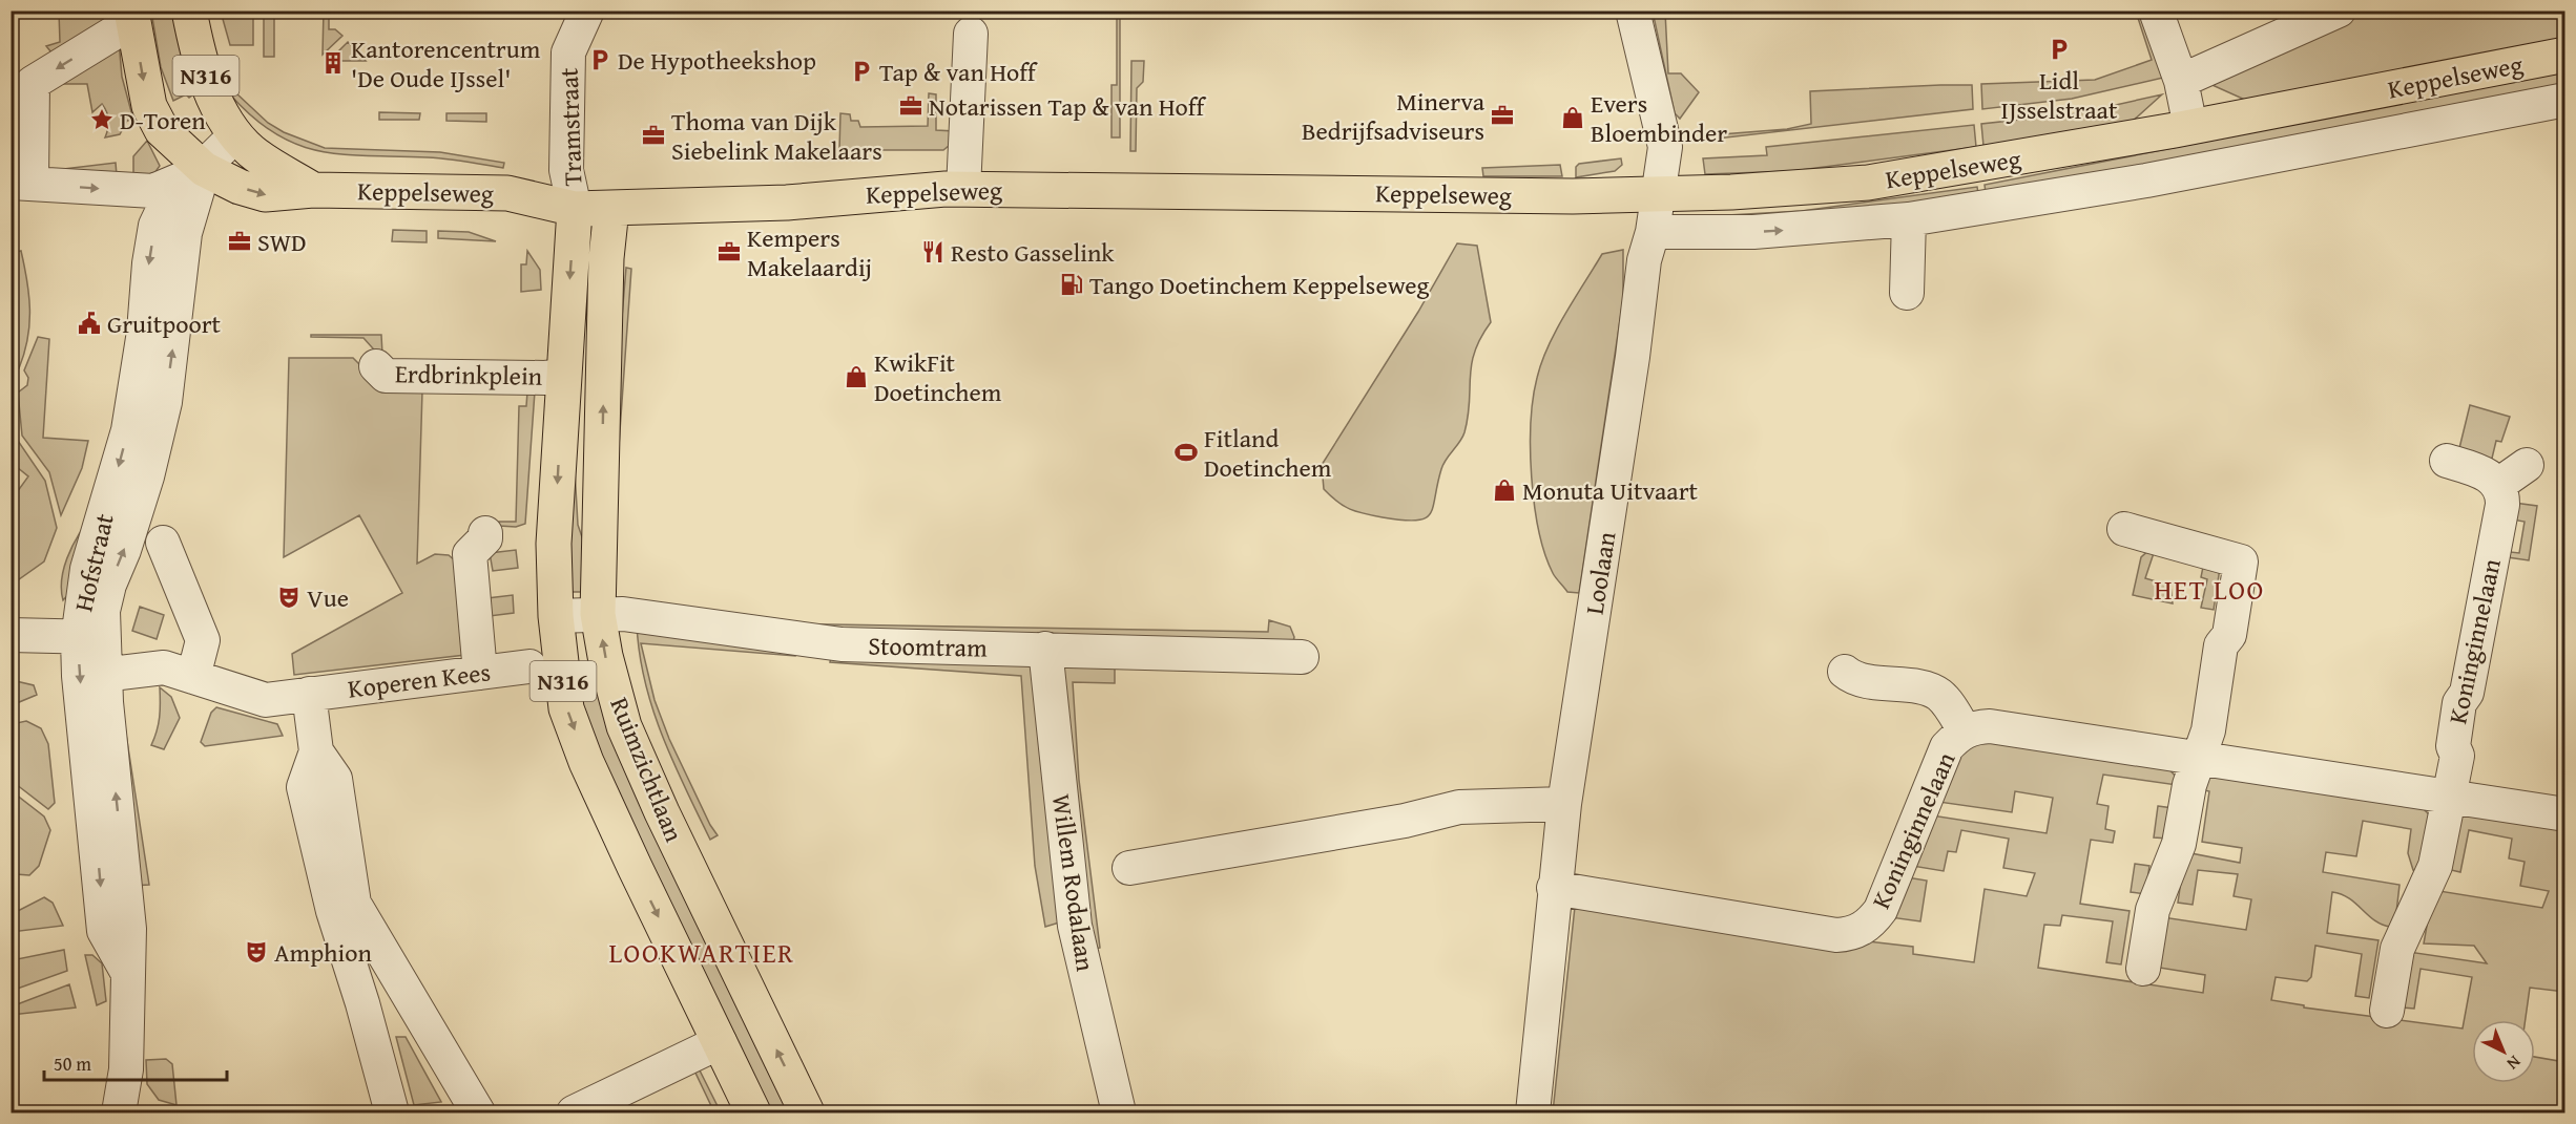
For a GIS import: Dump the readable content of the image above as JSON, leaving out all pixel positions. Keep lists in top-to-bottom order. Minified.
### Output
{"streets":{"main road":["N316","Keppelseweg","Ruimzichtlaan"],"street":["Tramstraat","Erdbrinkplein","Hofstraat","Loolaan","Koninginnelaan","Stoomtram","Koperen Kees","Willem Rodalaan"]},"crossings":[["N316","Keppelseweg"],["N316","Hofstraat"],["Keppelseweg","Tramstraat"],["Keppelseweg","Hofstraat"],["Keppelseweg","Loolaan"],["Keppelseweg","Ruimzichtlaan"],["Tramstraat","Ruimzichtlaan"],["Erdbrinkplein","Ruimzichtlaan"],["Loolaan","Koninginnelaan"],["Stoomtram","Ruimzichtlaan"],["Stoomtram","Willem Rodalaan"]],"districts":["HET LOO","LOOKWARTIER"],"places":{"parking":["Lidl IJsselstraat","De Hypotheekshop","Tap & van Hoff"],"building":["Kantorencentrum 'De Oude IJssel'"],"office":["Notarissen Tap & van Hoff","Minerva Bedrijfsadviseurs","Thoma van Dijk Siebelink Makelaars","SWD","Kempers Makelaardij"],"shop":["Evers Bloembinder","KwikFit Doetinchem","Monuta Uitvaart"],"place":["D-Toren"],"restaurant":["Resto Gasselink"],"fuel station":["Tango Doetinchem Keppelseweg"],"public building":["Gruitpoort"],"sports":["Fitland Doetinchem"],"theatre":["Vue","Amphion"]},"scale_bar":"50 m","north":"bottom right"}
